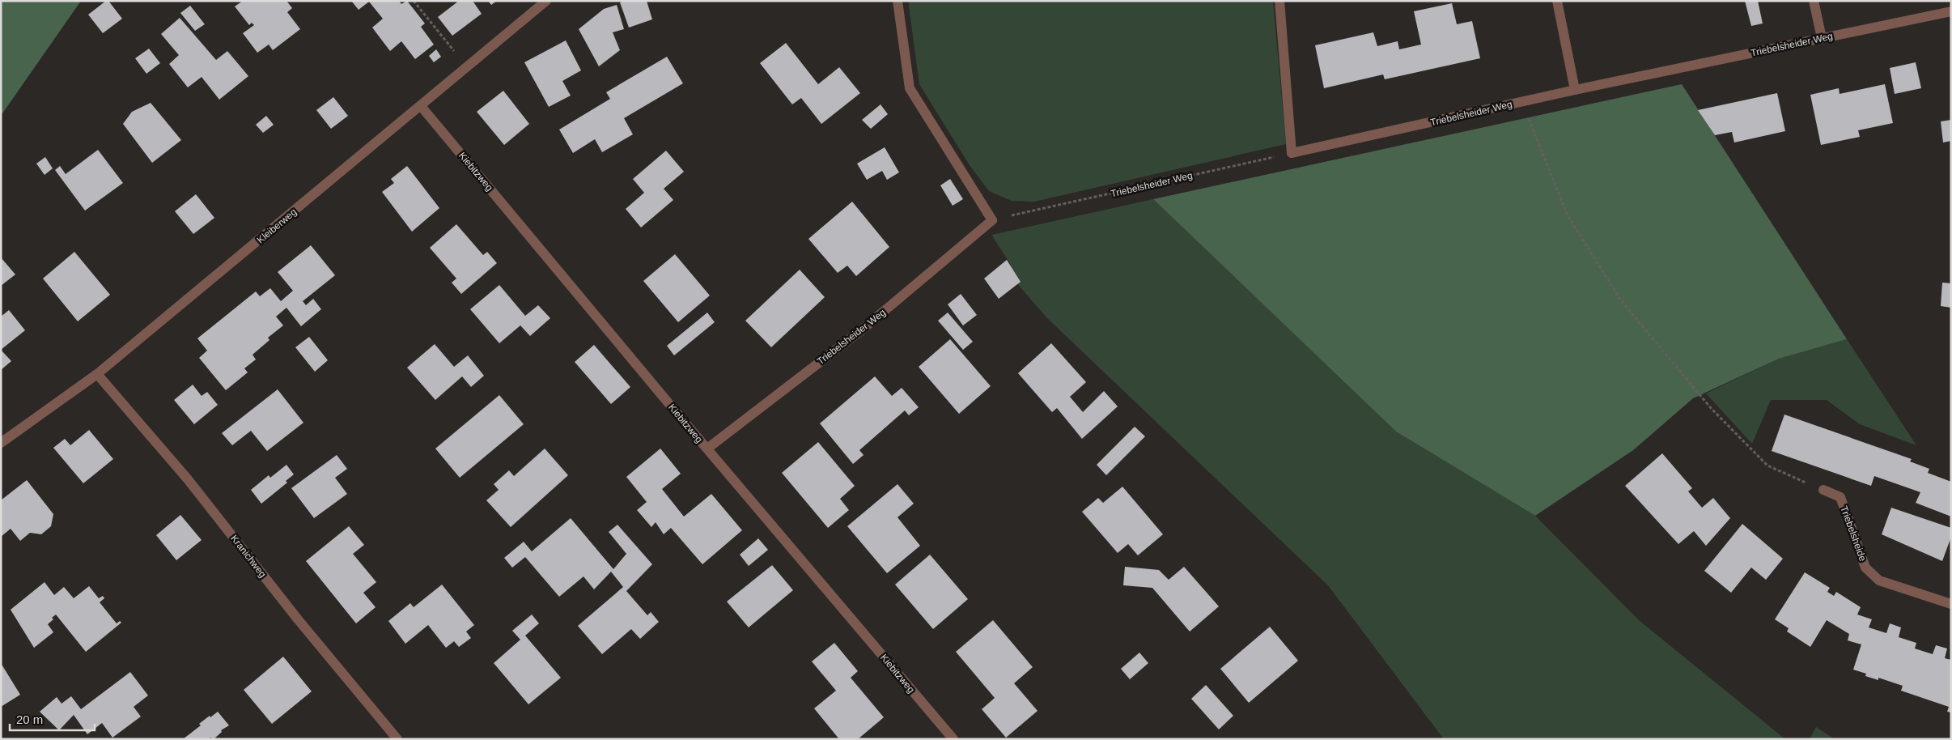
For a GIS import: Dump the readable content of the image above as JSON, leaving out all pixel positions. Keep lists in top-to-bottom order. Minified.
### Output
{"streets":{"street":["Triebelsheider Weg","Kiebitzweg","Kleiberweg","Triebelsheide","Kranichweg"]},"crossings":[["Triebelsheider Weg","Kiebitzweg"],["Kiebitzweg","Kleiberweg"],["Kleiberweg","Kranichweg"]],"scale_bar":"20 m"}
